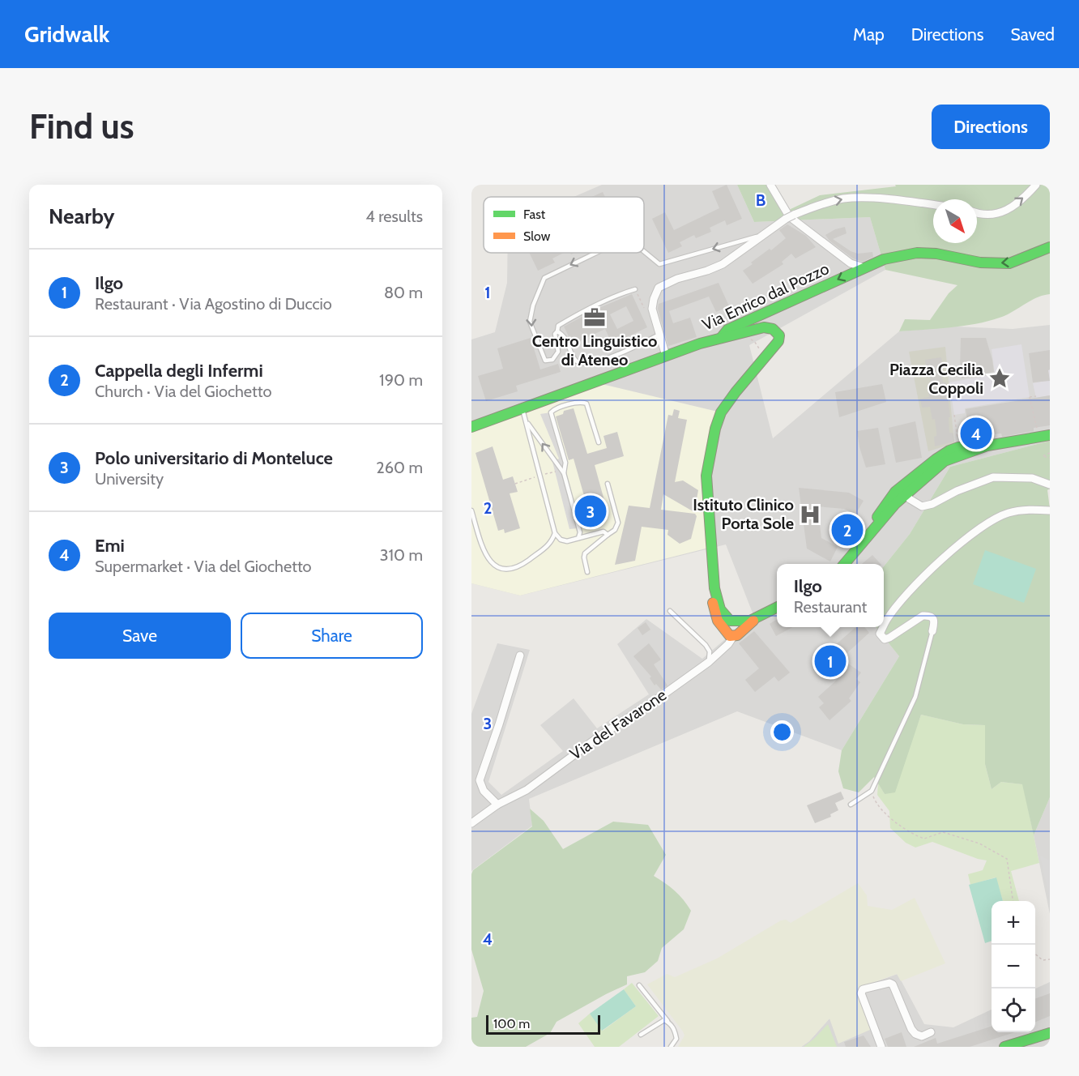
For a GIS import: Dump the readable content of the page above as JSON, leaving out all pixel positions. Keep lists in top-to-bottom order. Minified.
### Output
{"streets":{"street":["Via Enrico dal Pozzo","Via del Favarone"]},"places":{"office":["Centro Linguistico di Ateneo"],"place":["Piazza Cecilia Coppoli"],"hospital":["Istituto Clinico Porta Sole"]},"legend":["Fast","Slow"],"scale_bar":"100 m","north":"bottom right","page":{"header":"Gridwalk","nav":["Map","Directions","Saved"],"buttons":["Directions",["Save","Share"]],"title":"Find us","heading":["Nearby","4 results"],"list":[{"mark":"1","name":"Ilgo","note":"Restaurant · Via Agostino di Duccio","value":"80 m"},{"mark":"2","name":"Cappella degli Infermi","note":"Church · Via del Giochetto","value":"190 m"},{"mark":"3","name":"Polo universitario di Monteluce","note":"University","value":"260 m"},{"mark":"4","name":"Emi","note":"Supermarket · Via del Giochetto","value":"310 m"}],"pins":["4","3","2","1"],"popup":["Ilgo","Restaurant"],"map_buttons":["+","−"],"scale":"100 m"},"grid":{"columns":["B"],"rows":["1","2","3","4"]}}
